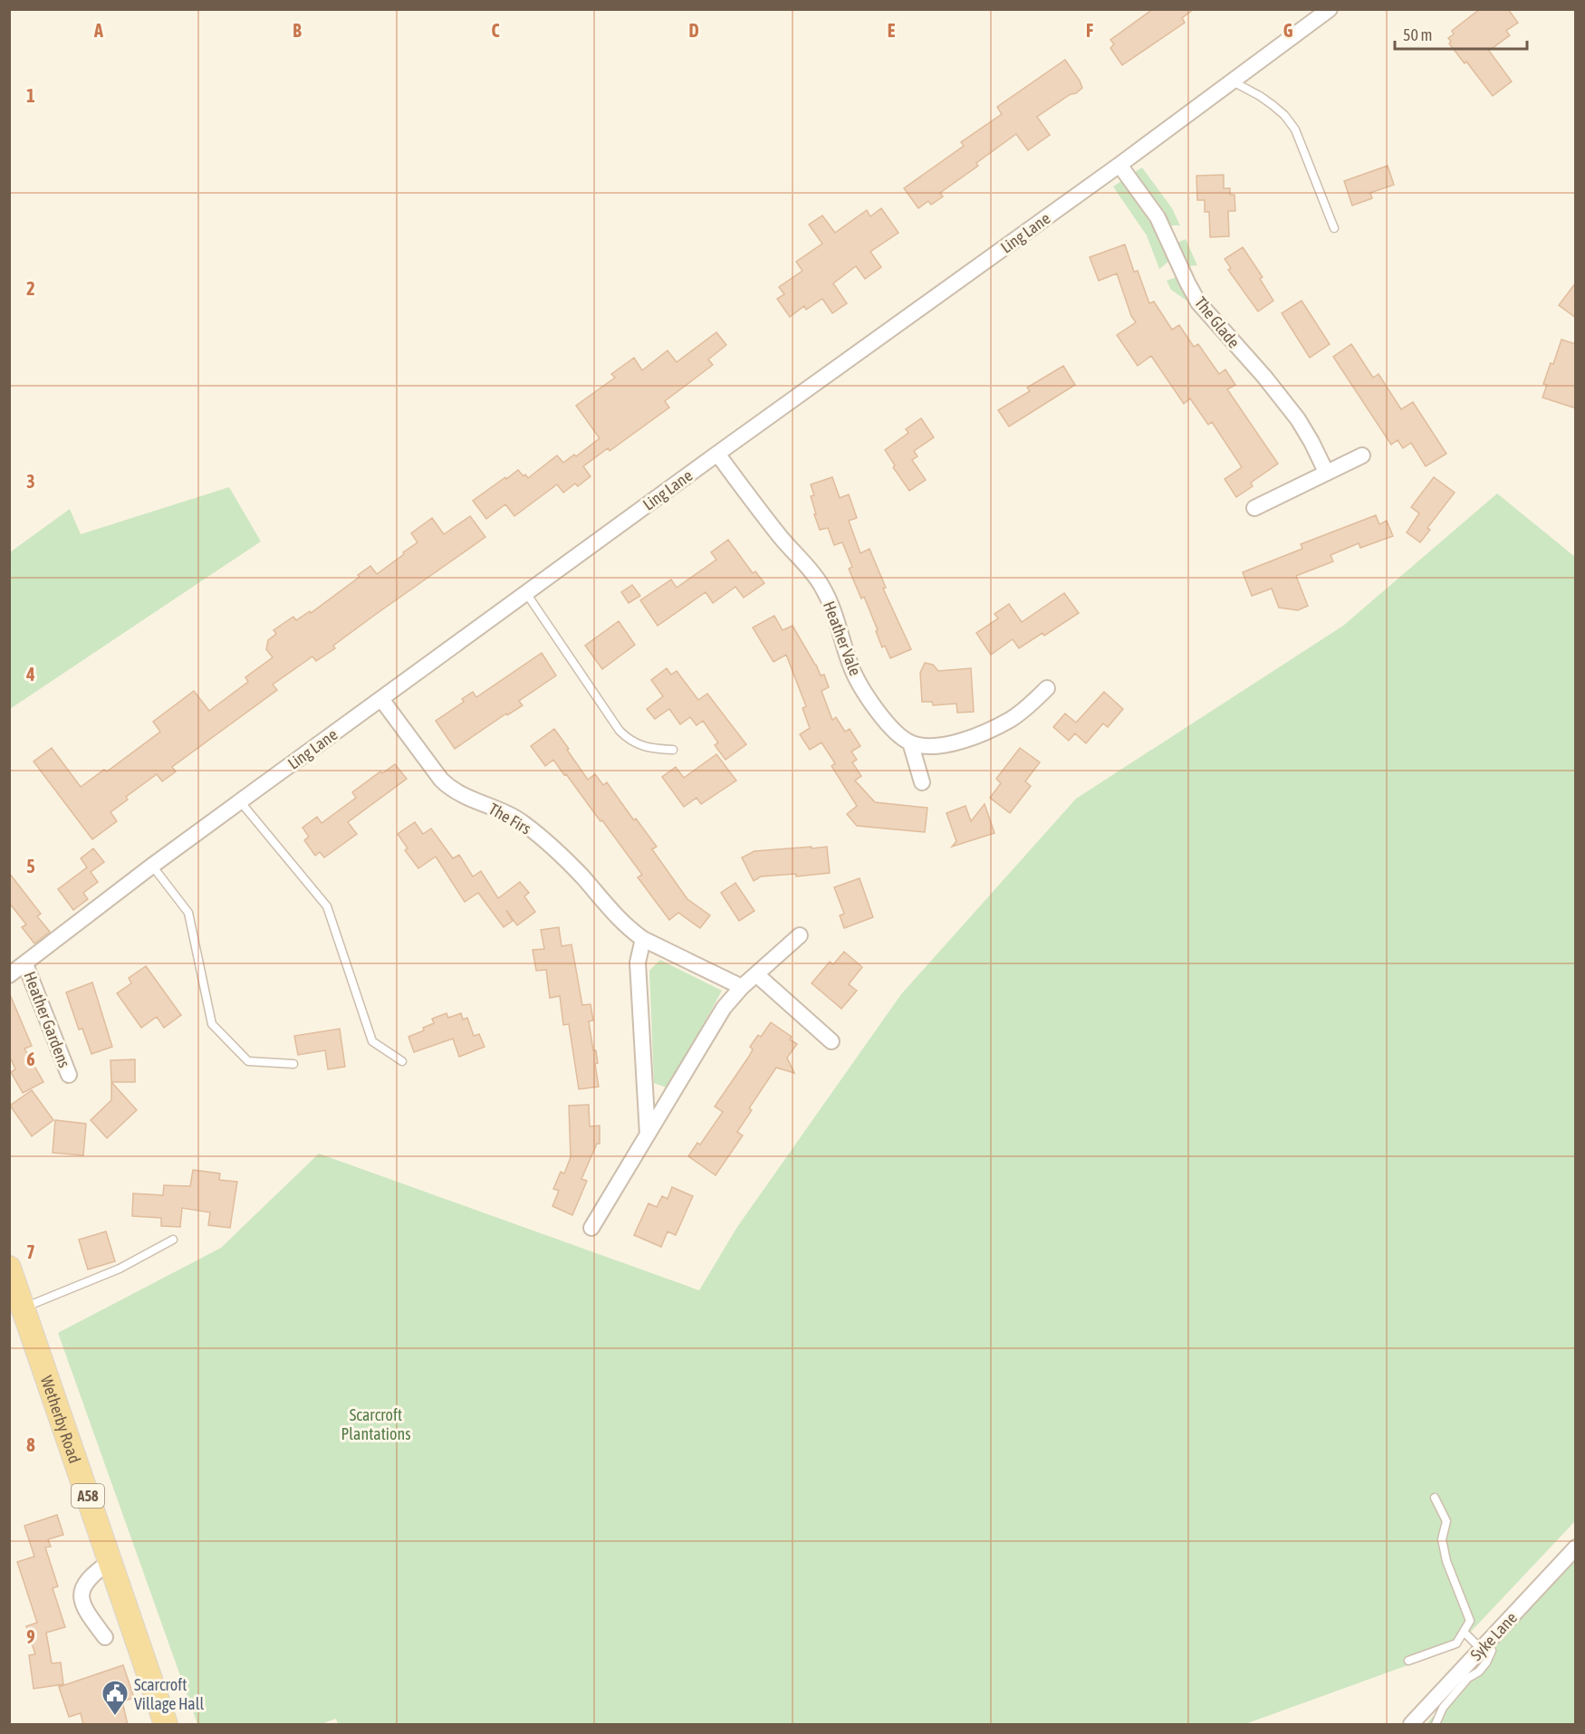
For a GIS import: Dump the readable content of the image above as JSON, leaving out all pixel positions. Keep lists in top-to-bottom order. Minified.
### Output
{"streets":{"main road":["Wetherby Road","A58"],"street":["Ling Lane","The Glade","Heather Vale","The Firs","Heather Gardens","Syke Lane"]},"crossings":[["Ling Lane","The Glade"],["Ling Lane","Heather Vale"],["Ling Lane","The Firs"],["Ling Lane","Heather Gardens"]],"parks":["Scarcroft Plantations"],"places":{"public building":["Scarcroft Village Hall"]},"scale_bar":"50 m","grid":{"columns":["A","B","C","D","E","F","G"],"rows":["1","2","3","4","5","6","7","8","9"]}}
